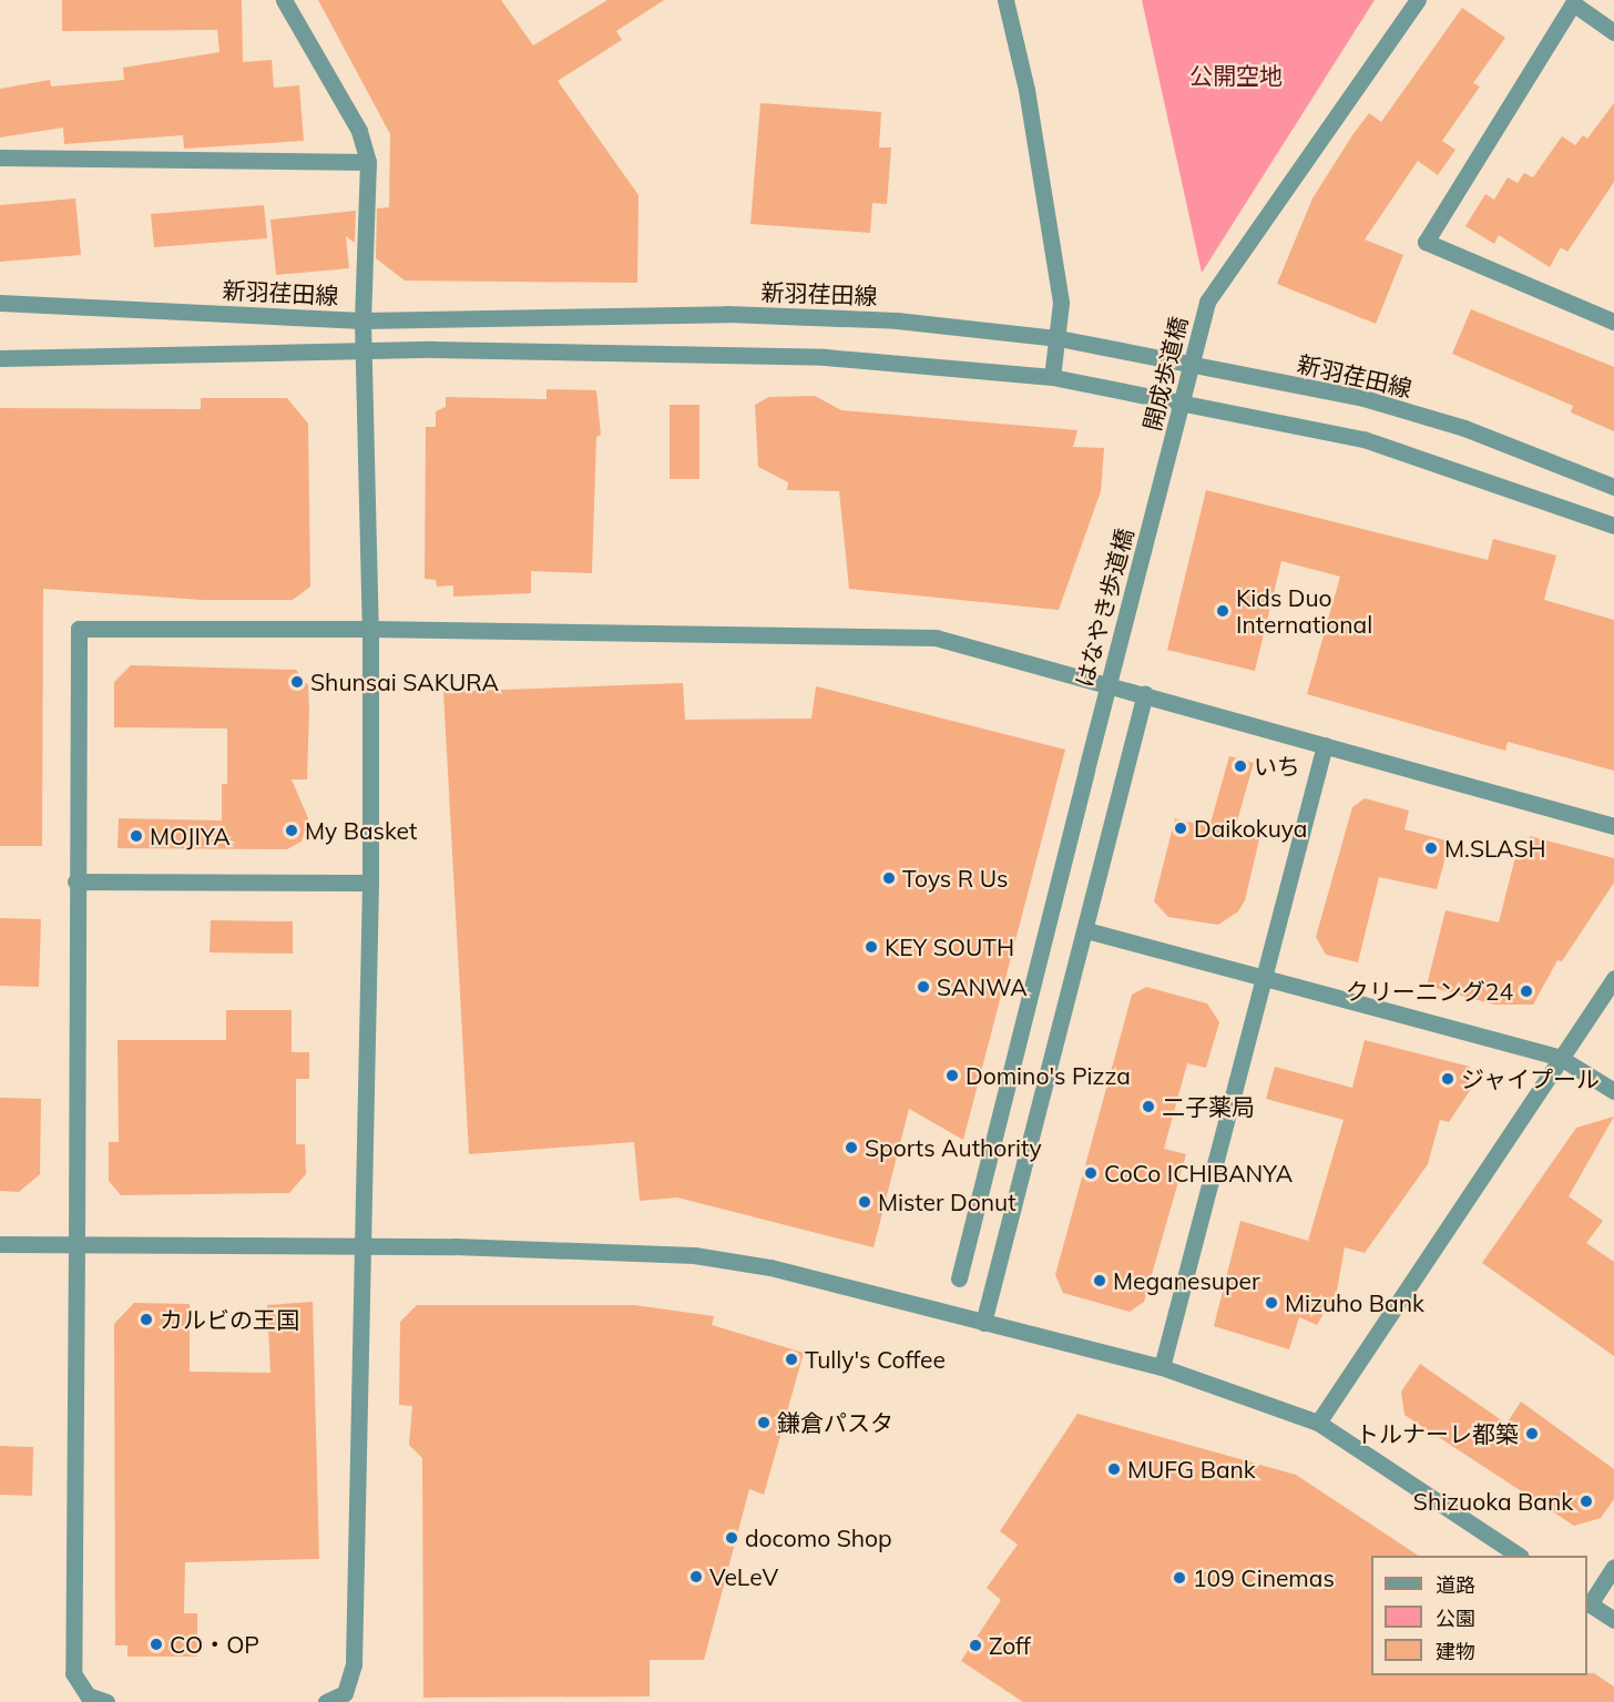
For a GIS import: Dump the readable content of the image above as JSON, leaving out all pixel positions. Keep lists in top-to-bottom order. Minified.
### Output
{"streets":{"street":["新羽荏田線","開成歩道橋","はなやき歩道橋"]},"crossings":[["開成歩道橋","はなやき歩道橋"]],"parks":["公開空地"],"places":["Kids Duo International","Shunsai SAKURA","いち","Daikokuya","My Basket","MOJIYA","M.SLASH","Toys R Us","KEY SOUTH","SANWA","クリーニング24","Domino's Pizza","ジャイプール","二子薬局","Sports Authority","CoCo ICHIBANYA","Mister Donut","Meganesuper","Mizuho Bank","カルビの王国","Tully's Coffee","鎌倉パスタ","トルナーレ都築","MUFG Bank","Shizuoka Bank","docomo Shop","VeLeV","109 Cinemas","CO・OP","Zoff"],"legend":["道路","公園","建物"]}
